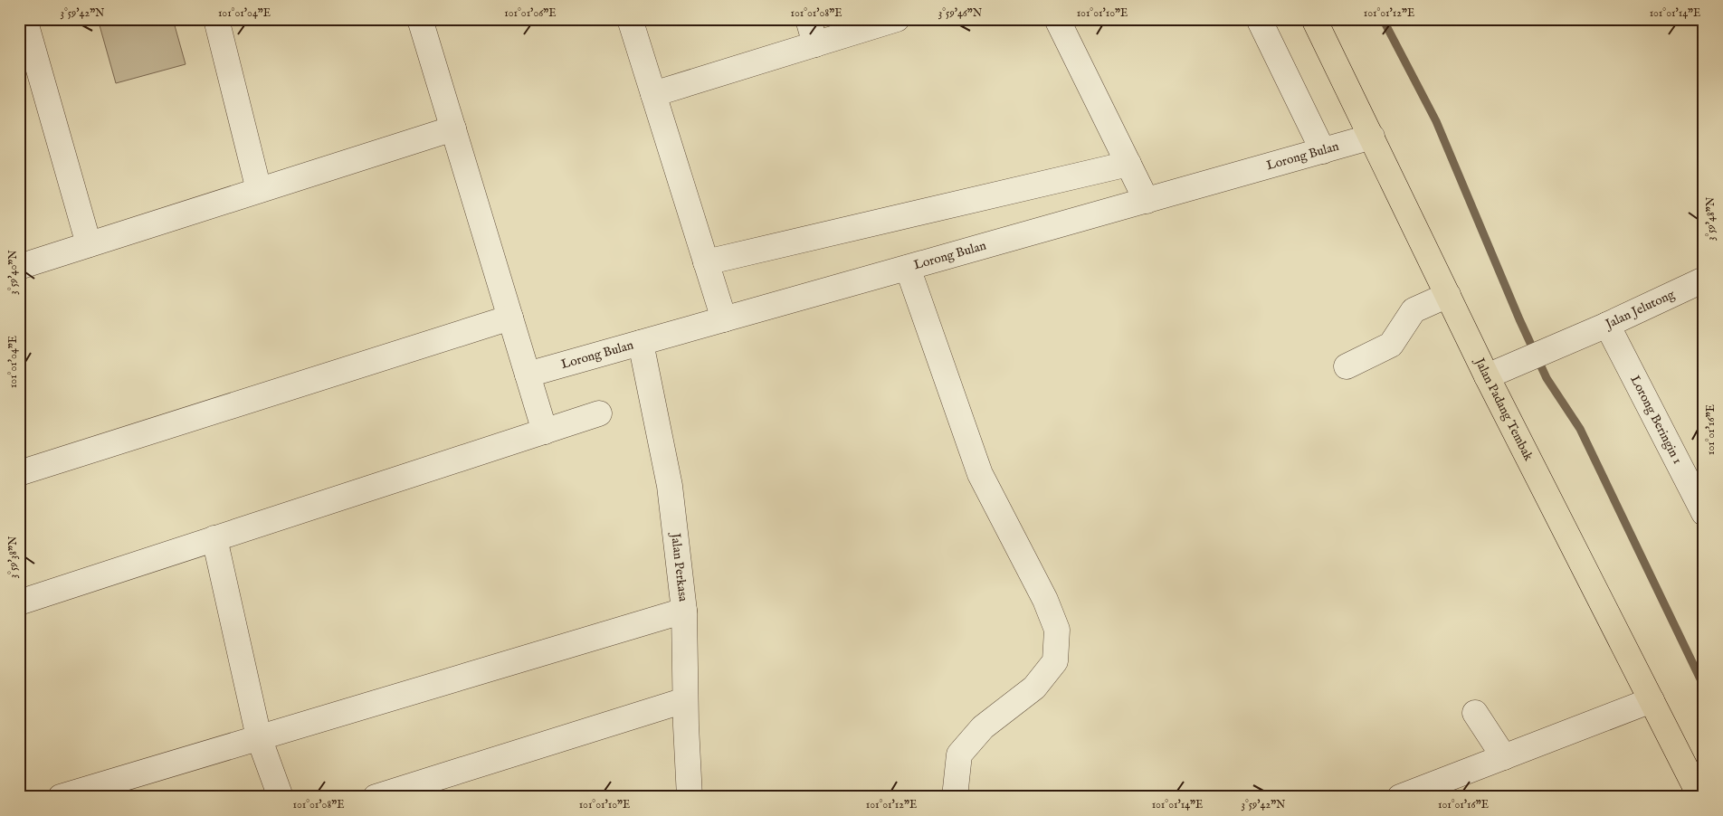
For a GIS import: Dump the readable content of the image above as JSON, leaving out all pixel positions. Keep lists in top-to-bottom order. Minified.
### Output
{"streets":{"main road":["Jalan Padang Tembak"],"street":["Lorong Bulan","Jalan Jelutong","Lorong Beringin 1","Jalan Perkasa"]},"crossings":[["Lorong Bulan","Jalan Padang Tembak"],["Lorong Bulan","Jalan Perkasa"],["Jalan Jelutong","Jalan Padang Tembak"],["Jalan Jelutong","Lorong Beringin 1"]],"coordinates":["3°59'42\"N","101°01'04\"E","101°01'06\"E","101°01'08\"E","3°59'46\"N","101°01'10\"E","101°01'12\"E","101°01'14\"E","3°59'48\"N","3°59'40\"N","101°01'16\"E","3°59'38\"N"]}
